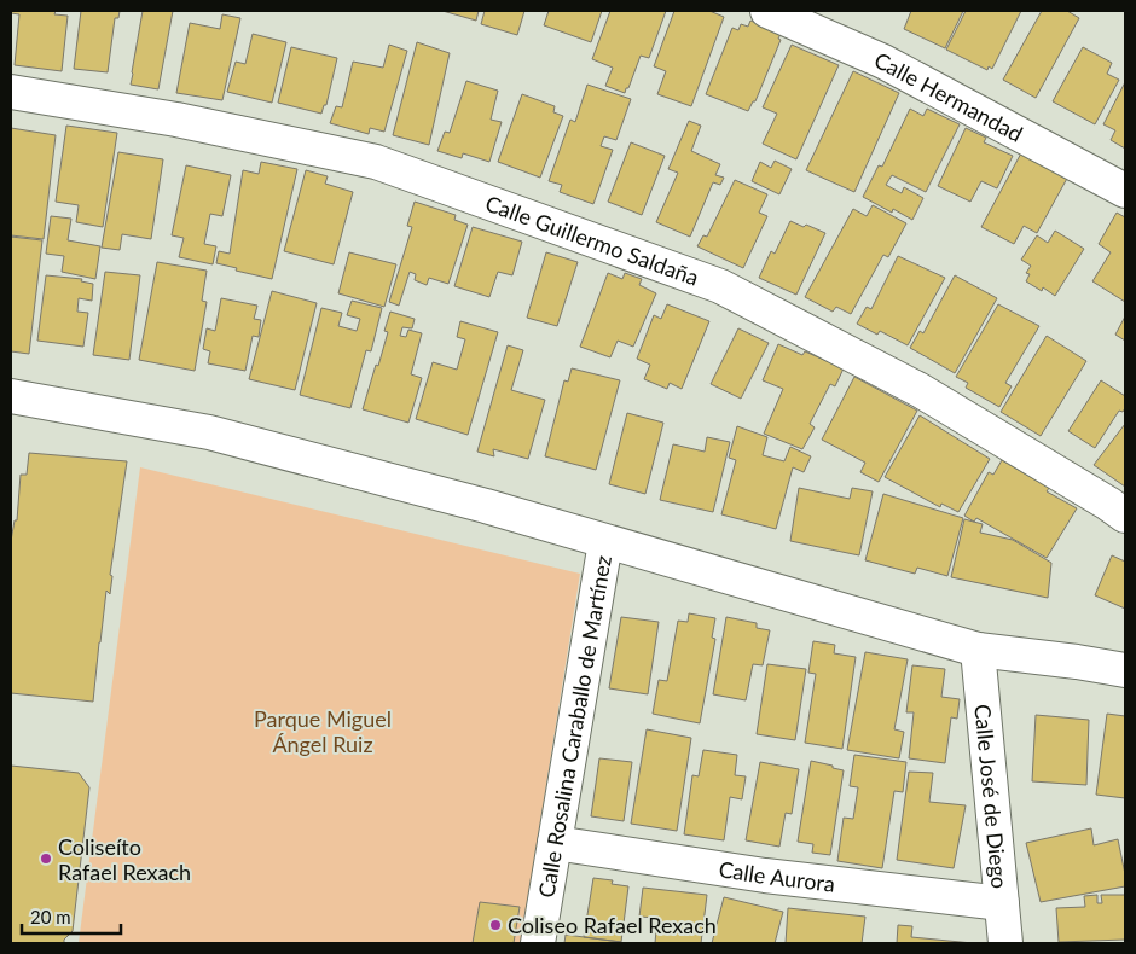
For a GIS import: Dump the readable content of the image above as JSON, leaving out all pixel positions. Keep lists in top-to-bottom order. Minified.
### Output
{"streets":{"street":["Calle Hermandad","Calle Guillermo Saldaña","Calle Rosalina Caraballo de Martínez","Calle José de Diego","Calle Aurora"]},"crossings":[["Calle Rosalina Caraballo de Martínez","Calle Aurora"],["Calle José de Diego","Calle Aurora"]],"parks":["Parque Miguel Ángel Ruiz"],"places":["Coliseíto Rafael Rexach","Coliseo Rafael Rexach"],"scale_bar":"20 m"}
